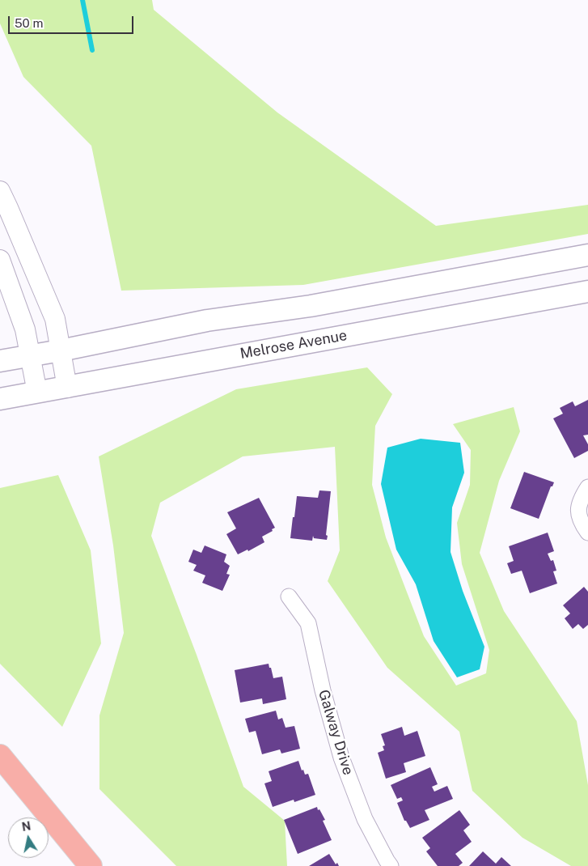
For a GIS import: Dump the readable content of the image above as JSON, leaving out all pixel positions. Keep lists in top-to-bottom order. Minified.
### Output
{"streets":{"main road":["Melrose Avenue"],"street":["Galway Drive"]},"scale_bar":"50 m","north":"top"}
